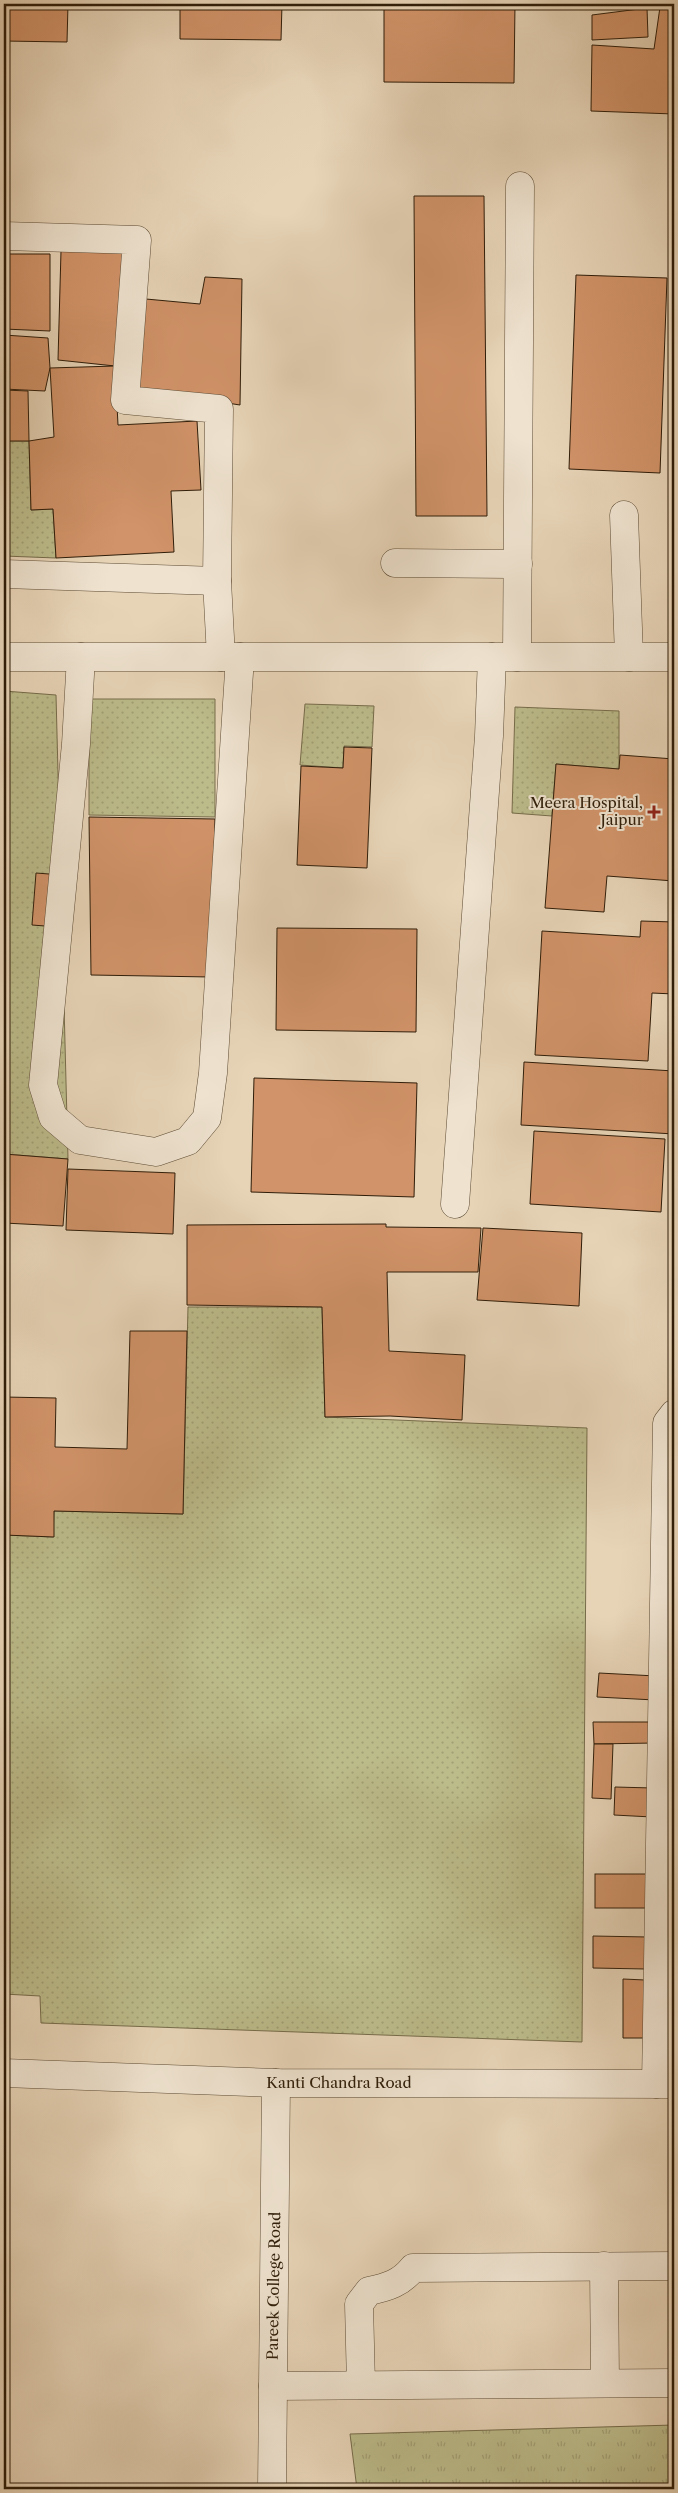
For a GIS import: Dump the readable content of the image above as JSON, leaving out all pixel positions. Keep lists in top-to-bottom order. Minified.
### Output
{"streets":{"street":["Kanti Chandra Road","Pareek College Road"]},"crossings":[["Kanti Chandra Road","Pareek College Road"]],"places":{"health":["Meera Hospital, Jaipur"]}}
